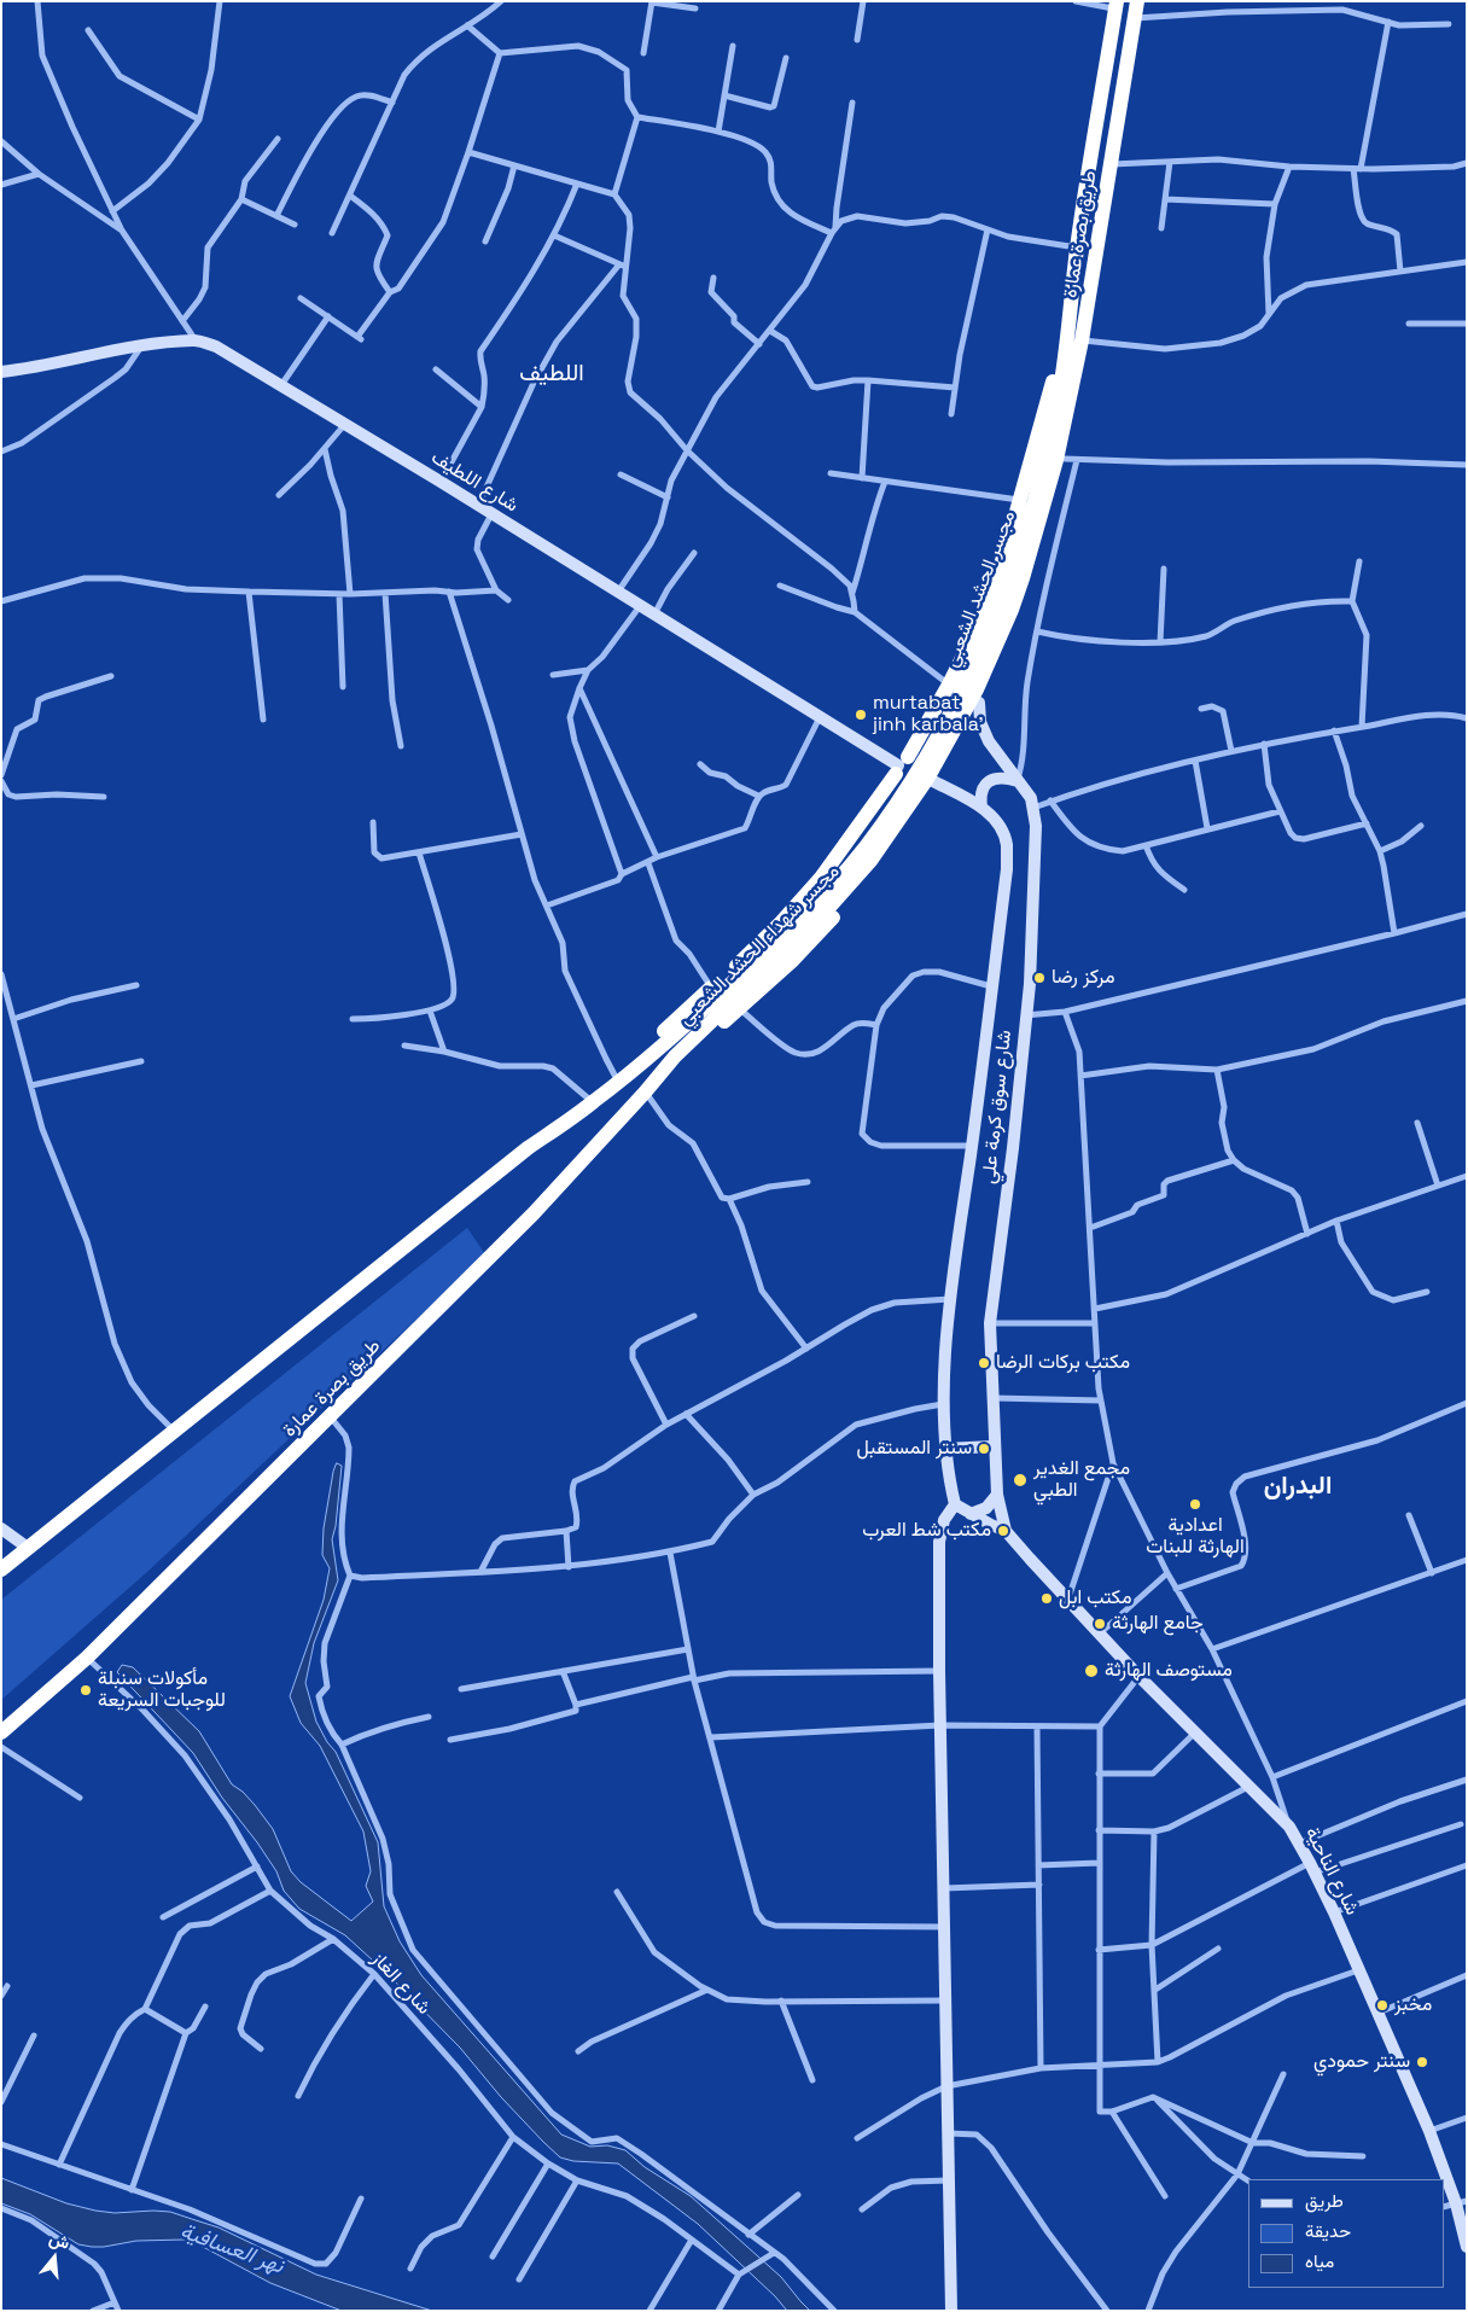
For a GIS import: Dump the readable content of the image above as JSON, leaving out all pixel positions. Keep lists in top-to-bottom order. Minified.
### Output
{"streets":{"highway":["طريق بصرة عمارة","مجسر الحشد الشعبي","مجسر شهداء الحشد الشعبي"],"main road":["شارع اللطيف","شارع سوق كرمة علي","شارع الناحية"],"street":["شارع الغاز"]},"crossings":[["طريق بصرة عمارة","مجسر الحشد الشعبي"],["طريق بصرة عمارة","مجسر شهداء الحشد الشعبي"],["طريق بصرة عمارة","شارع الغاز"],["مجسر الحشد الشعبي","مجسر شهداء الحشد الشعبي"],["شارع سوق كرمة علي","شارع الناحية"]],"districts":["اللطيف","البدران"],"water":["نهر العسافية"],"places":["murtabat jinh karbala'","مركز رضا","مكتب بركات الرضا","سنتر المستقبل","مجمع الغدير الطبي","اعدادية الهارثة للبنات","مكتب شط العرب","مكتب ابل","جامع الهارثة","مستوصف الهارثة","مأكولات سنبلة للوجبات السريعة","مخبز","سنتر حمودي"],"legend":["طريق","حديقة","مياه"],"north":"top"}
